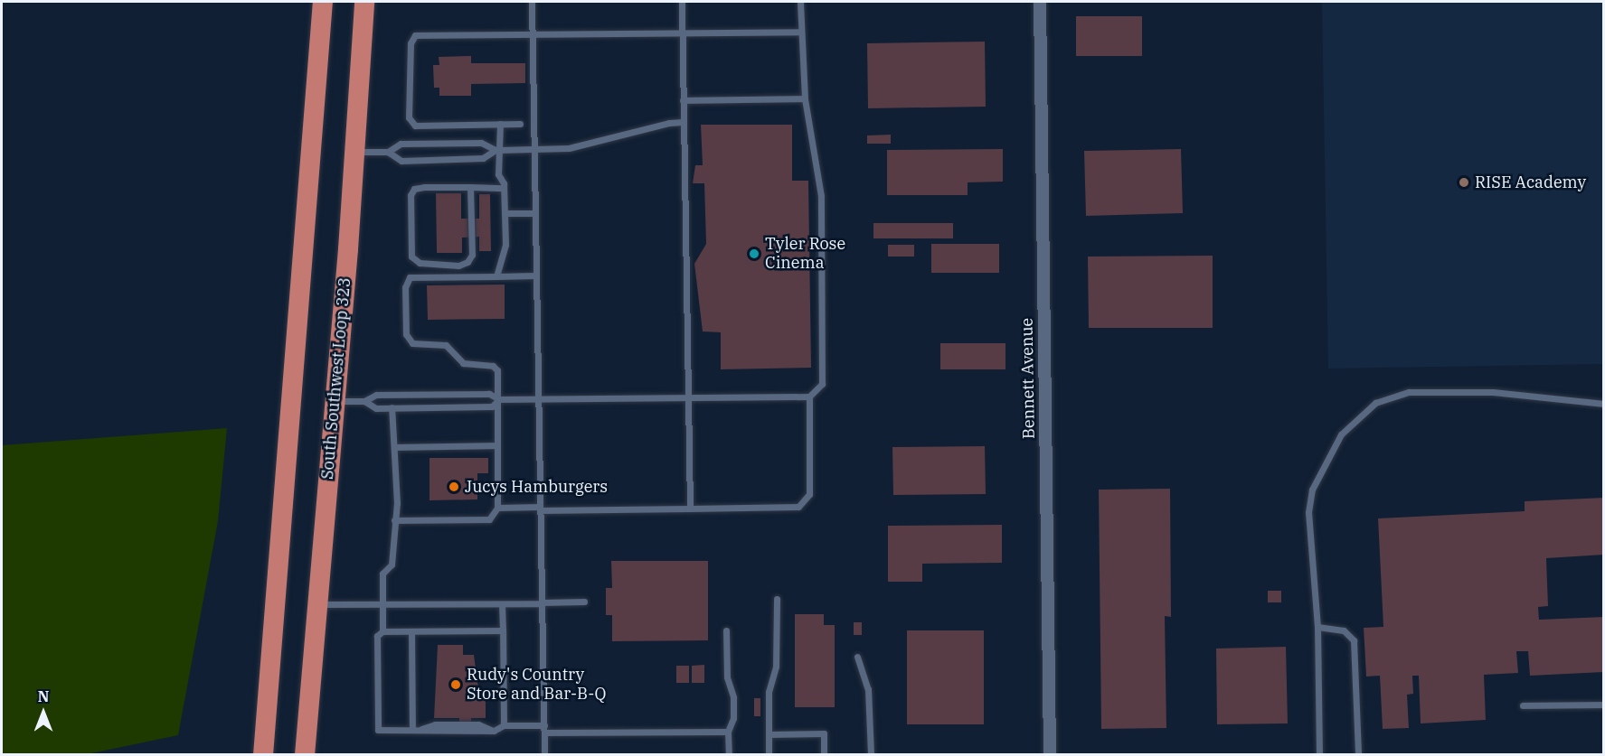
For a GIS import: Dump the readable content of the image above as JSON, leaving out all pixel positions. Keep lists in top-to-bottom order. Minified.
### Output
{"streets":{"highway":["South Southwest Loop 323"],"street":["Bennett Avenue"]},"places":["RISE Academy","Tyler Rose Cinema","Jucys Hamburgers","Rudy's Country Store and Bar-B-Q"],"north":"top"}
